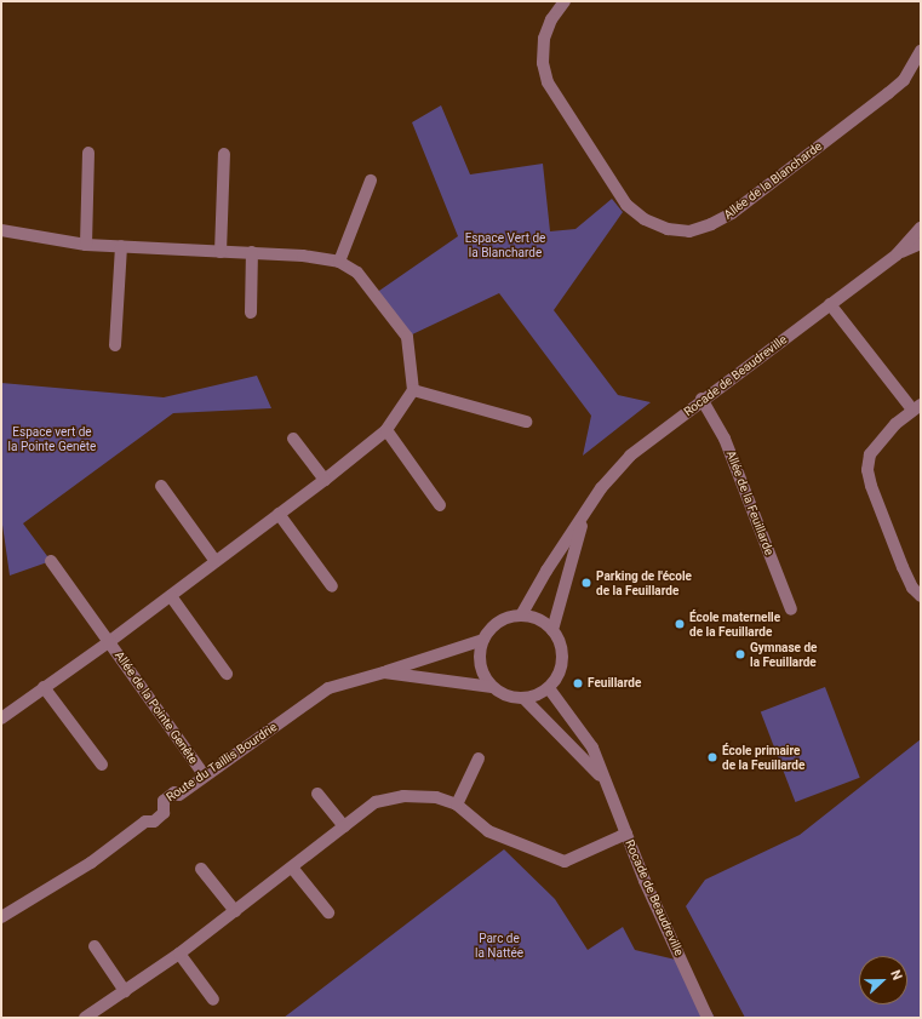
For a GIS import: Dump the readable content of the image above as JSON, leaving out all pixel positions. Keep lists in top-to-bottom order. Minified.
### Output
{"streets":{"street":["Allée de la Blancharde","Rocade de Beaudreville","Allée de la Feuillarde","Allée de la Pointe Genête","Route du Taillis Bourdrie"]},"crossings":[["Rocade de Beaudreville","Allée de la Feuillarde"],["Rocade de Beaudreville","Route du Taillis Bourdrie"],["Allée de la Pointe Genête","Route du Taillis Bourdrie"]],"parks":["Espace Vert de la Blancharde","Espace vert de la Pointe Genête","Parc de la Nattée"],"places":["Parking de l'école de la Feuillarde","École maternelle de la Feuillarde","Gymnase de la Feuillarde","Feuillarde","École primaire de la Feuillarde"],"north":"right"}
